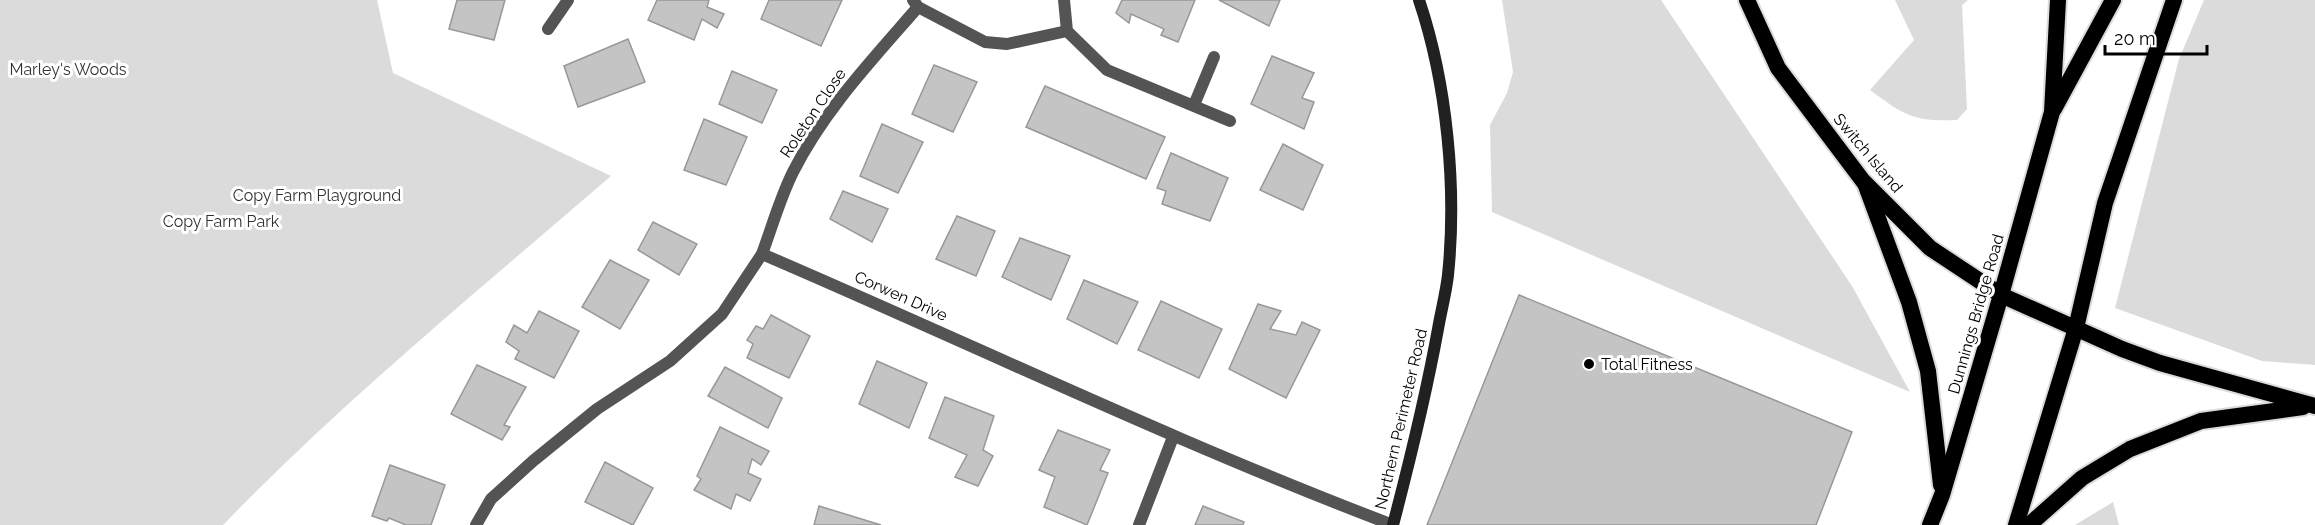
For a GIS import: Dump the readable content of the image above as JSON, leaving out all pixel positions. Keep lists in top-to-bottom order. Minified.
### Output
{"streets":{"highway":["Switch Island","Dunnings Bridge Road"],"main road":["Northern Perimeter Road"],"street":["Roleton Close","Corwen Drive"]},"crossings":[["Roleton Close","Corwen Drive"],["Switch Island","Dunnings Bridge Road"],["Corwen Drive","Northern Perimeter Road"]],"parks":["Marley's Woods","Copy Farm Playground","Copy Farm Park"],"places":["Total Fitness"],"scale_bar":"20 m"}
